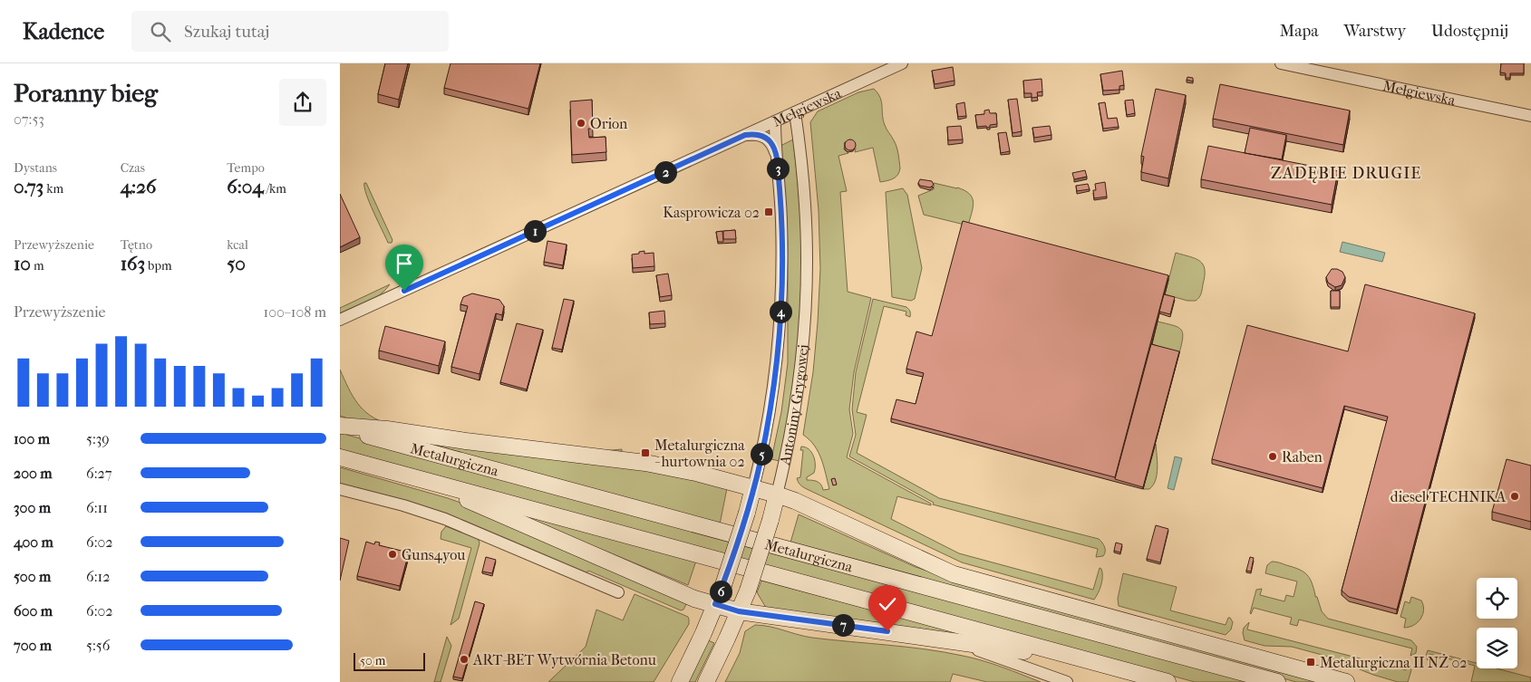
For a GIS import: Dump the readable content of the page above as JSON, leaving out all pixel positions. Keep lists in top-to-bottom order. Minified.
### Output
{"streets":{"main road":["Antoniny Grygowej","Metalurgiczna"],"street":["Mełgiewska"]},"crossings":[["Mełgiewska","Antoniny Grygowej"]],"districts":["ZADĘBIE DRUGIE"],"places":{"other":["Orion","Raben","diesel TECHNIKA","Guns4you","ART-BET Wytwórnia Betonu"],"transit":["Kasprowicza 02","Metalurgiczna - hurtownia 02","Metalurgiczna II NŻ 02"]},"scale_bar":"50 m","page":{"header":"Kadence","search":"Szukaj tutaj","nav":["Mapa","Warstwy","Udostępnij"],"heading":["Poranny bieg","07:53"],"stats":[["Dystans","0.73 km"],["Czas","4:26"],["Tempo","6:04 /km"],["Przewyższenie","10 m"],["Tętno","163 bpm"],["kcal","50"]],"pins":["3","2","1","4","5","6","7"],"chart":["Przewyższenie","100–108 m"],"list":[{"name":"100 m","note":"5:39"},{"name":"200 m","note":"6:27"},{"name":"300 m","note":"6:11"},{"name":"400 m","note":"6:02"},{"name":"500 m","note":"6:12"},{"name":"600 m","note":"6:02"},{"name":"700 m","note":"5:56"}],"scale":"50 m"}}
